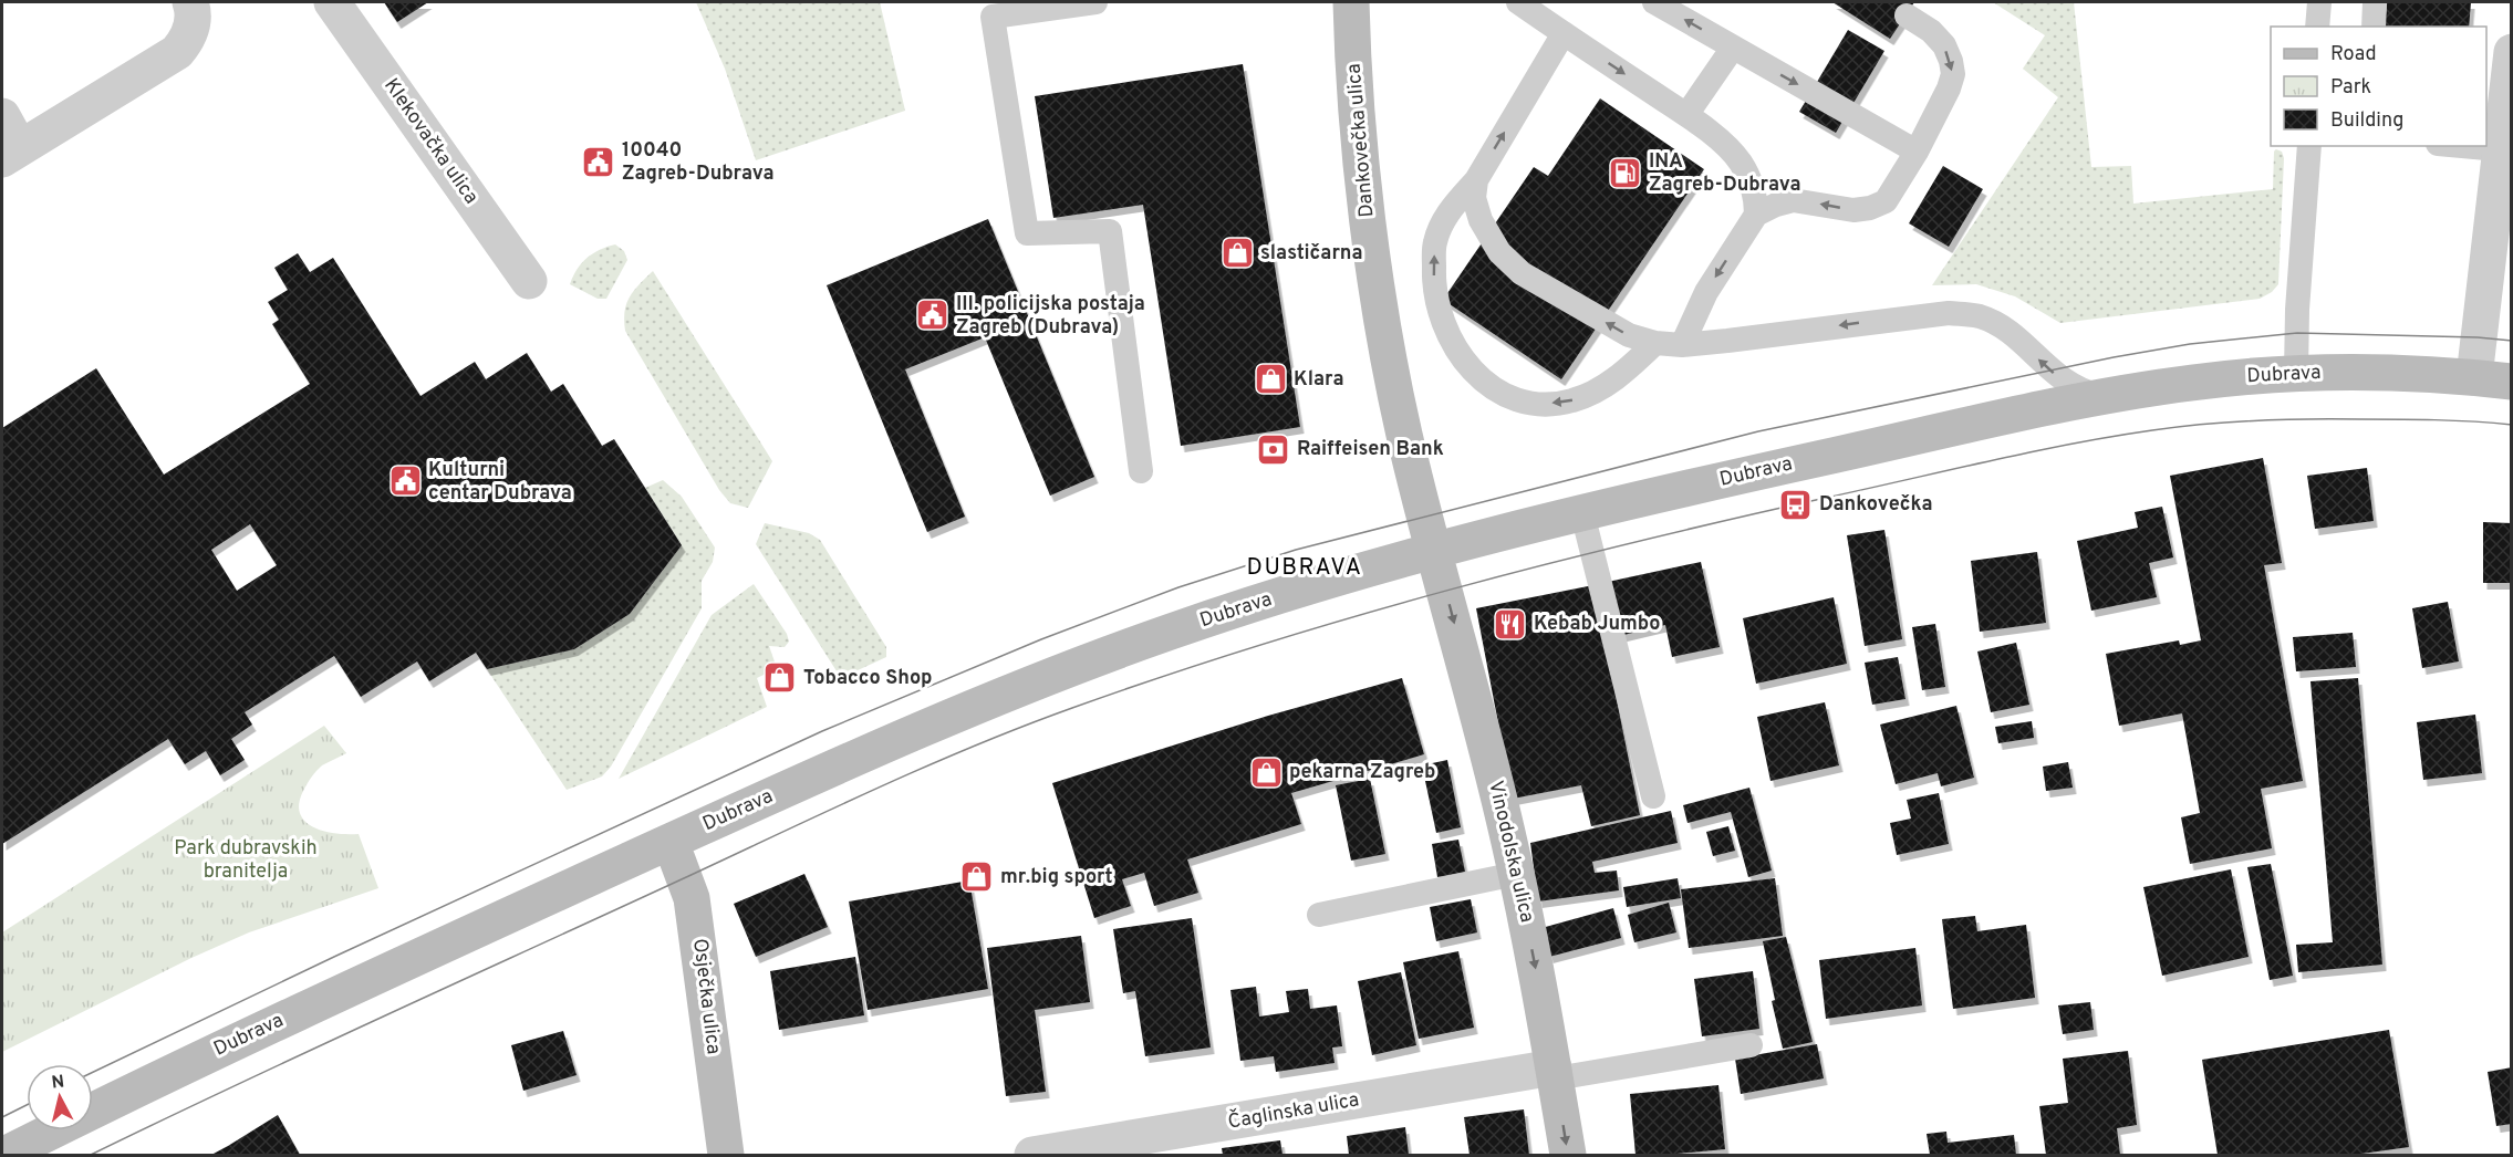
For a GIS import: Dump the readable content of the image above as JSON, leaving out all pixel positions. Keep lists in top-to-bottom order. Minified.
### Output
{"streets":{"main road":["Dankovečka ulica","Dubrava","Vinodolska ulica","Osječka ulica"],"street":["Klekovačka ulica","Čaglinska ulica"]},"crossings":[["Dankovečka ulica","Dubrava"],["Dankovečka ulica","Vinodolska ulica"],["Dubrava","Vinodolska ulica"],["Dubrava","Osječka ulica"],["Vinodolska ulica","Čaglinska ulica"]],"one_way":["Vinodolska ulica"],"districts":["DUBRAVA"],"parks":["Park dubravskih branitelja"],"places":{"public building":["10040 Zagreb-Dubrava","III. policijska postaja Zagreb (Dubrava)","Kulturni centar Dubrava"],"fuel station":["INA Zagreb-Dubrava"],"shop":["slastičarna","Klara","Tobacco Shop","pekarna Zagreb","mr.big sport"],"bank":["Raiffeisen Bank"],"bus stop":["Dankovečka"],"restaurant":["Kebab Jumbo"]},"legend":["Road","Park","Building"],"north":"top"}
